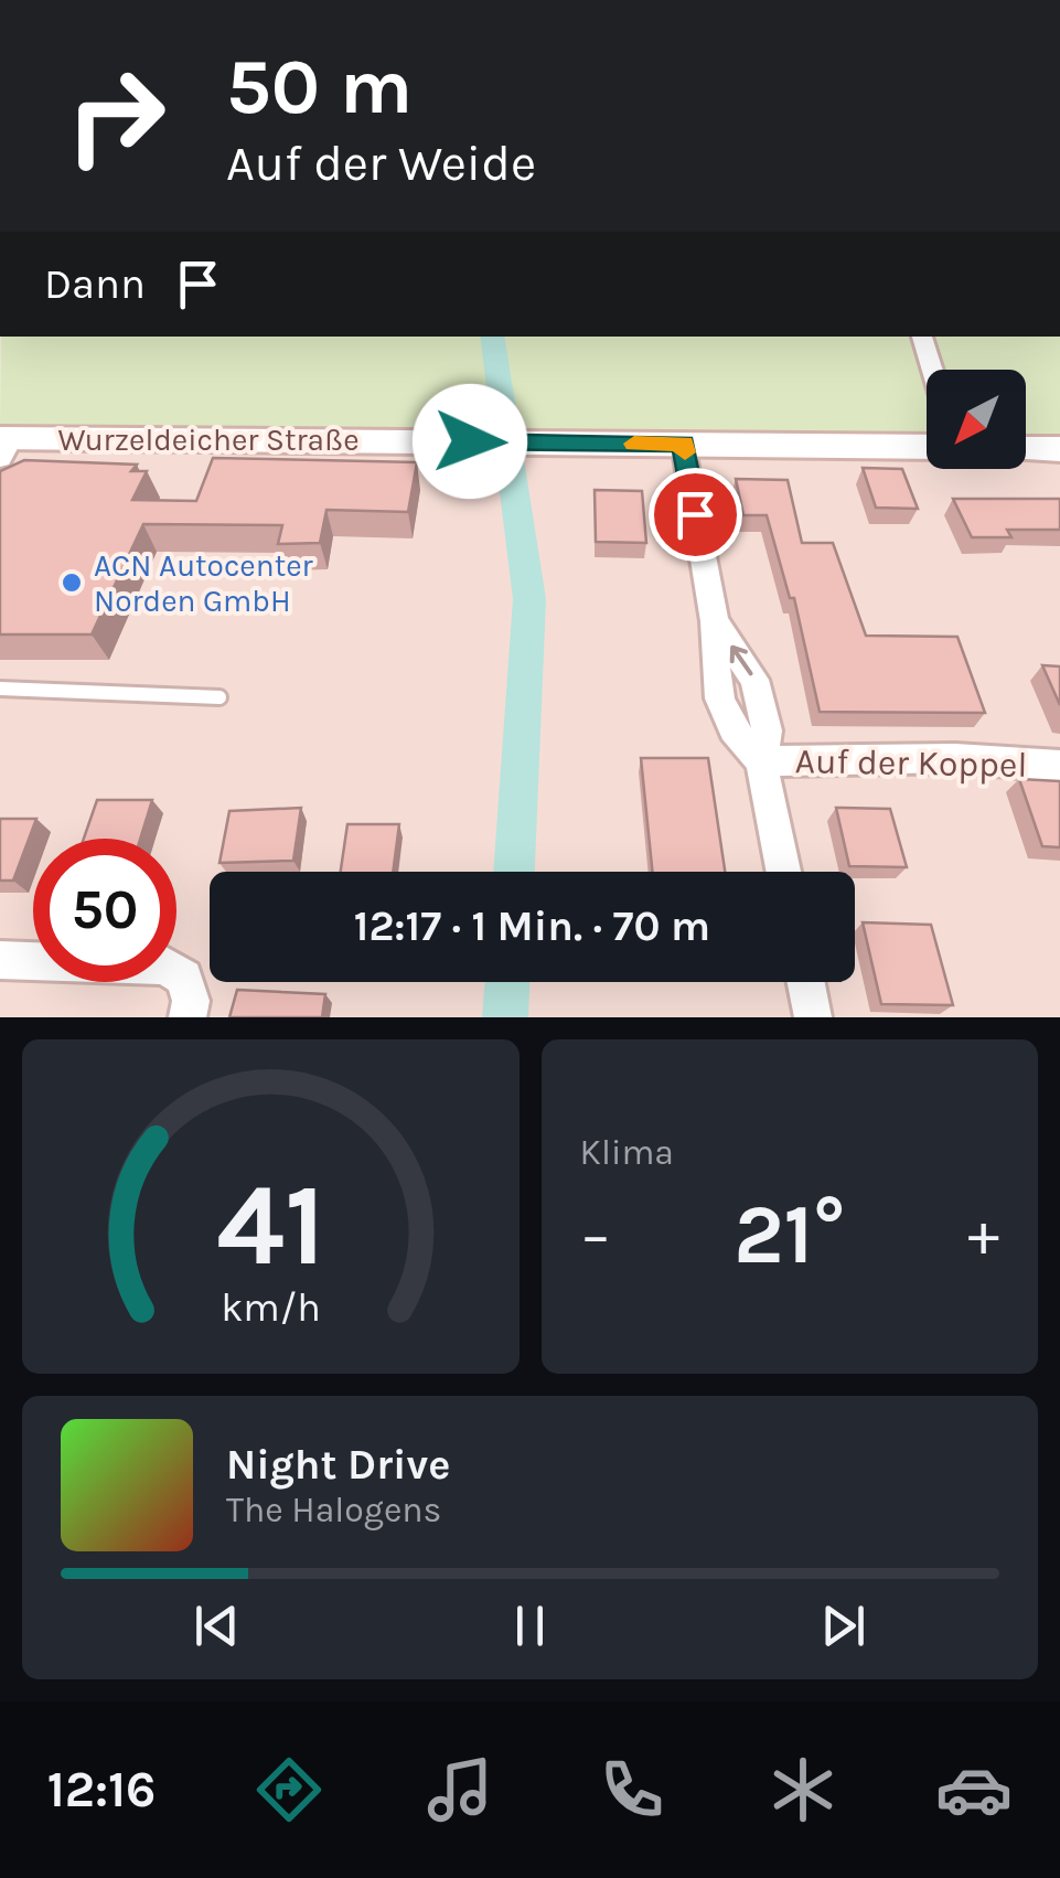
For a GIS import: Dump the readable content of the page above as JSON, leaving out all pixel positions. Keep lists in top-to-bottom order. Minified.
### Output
{"streets":{"main road":["Wurzeldeicher Straße"],"street":["Auf der Koppel"]},"places":["ACN Autocenter Norden GmbH"],"north":"bottom left","page":{"turn":["50 m","Auf der Weide"],"then":"Dann","limit":"50","trip":"12:17 · 1 Min. · 70 m","tile":"Klima","heat":["−","21°","+"],"song":["Night Drive","The Halogens"],"tabs":"12:16","gauge":["41","km/h"]}}
